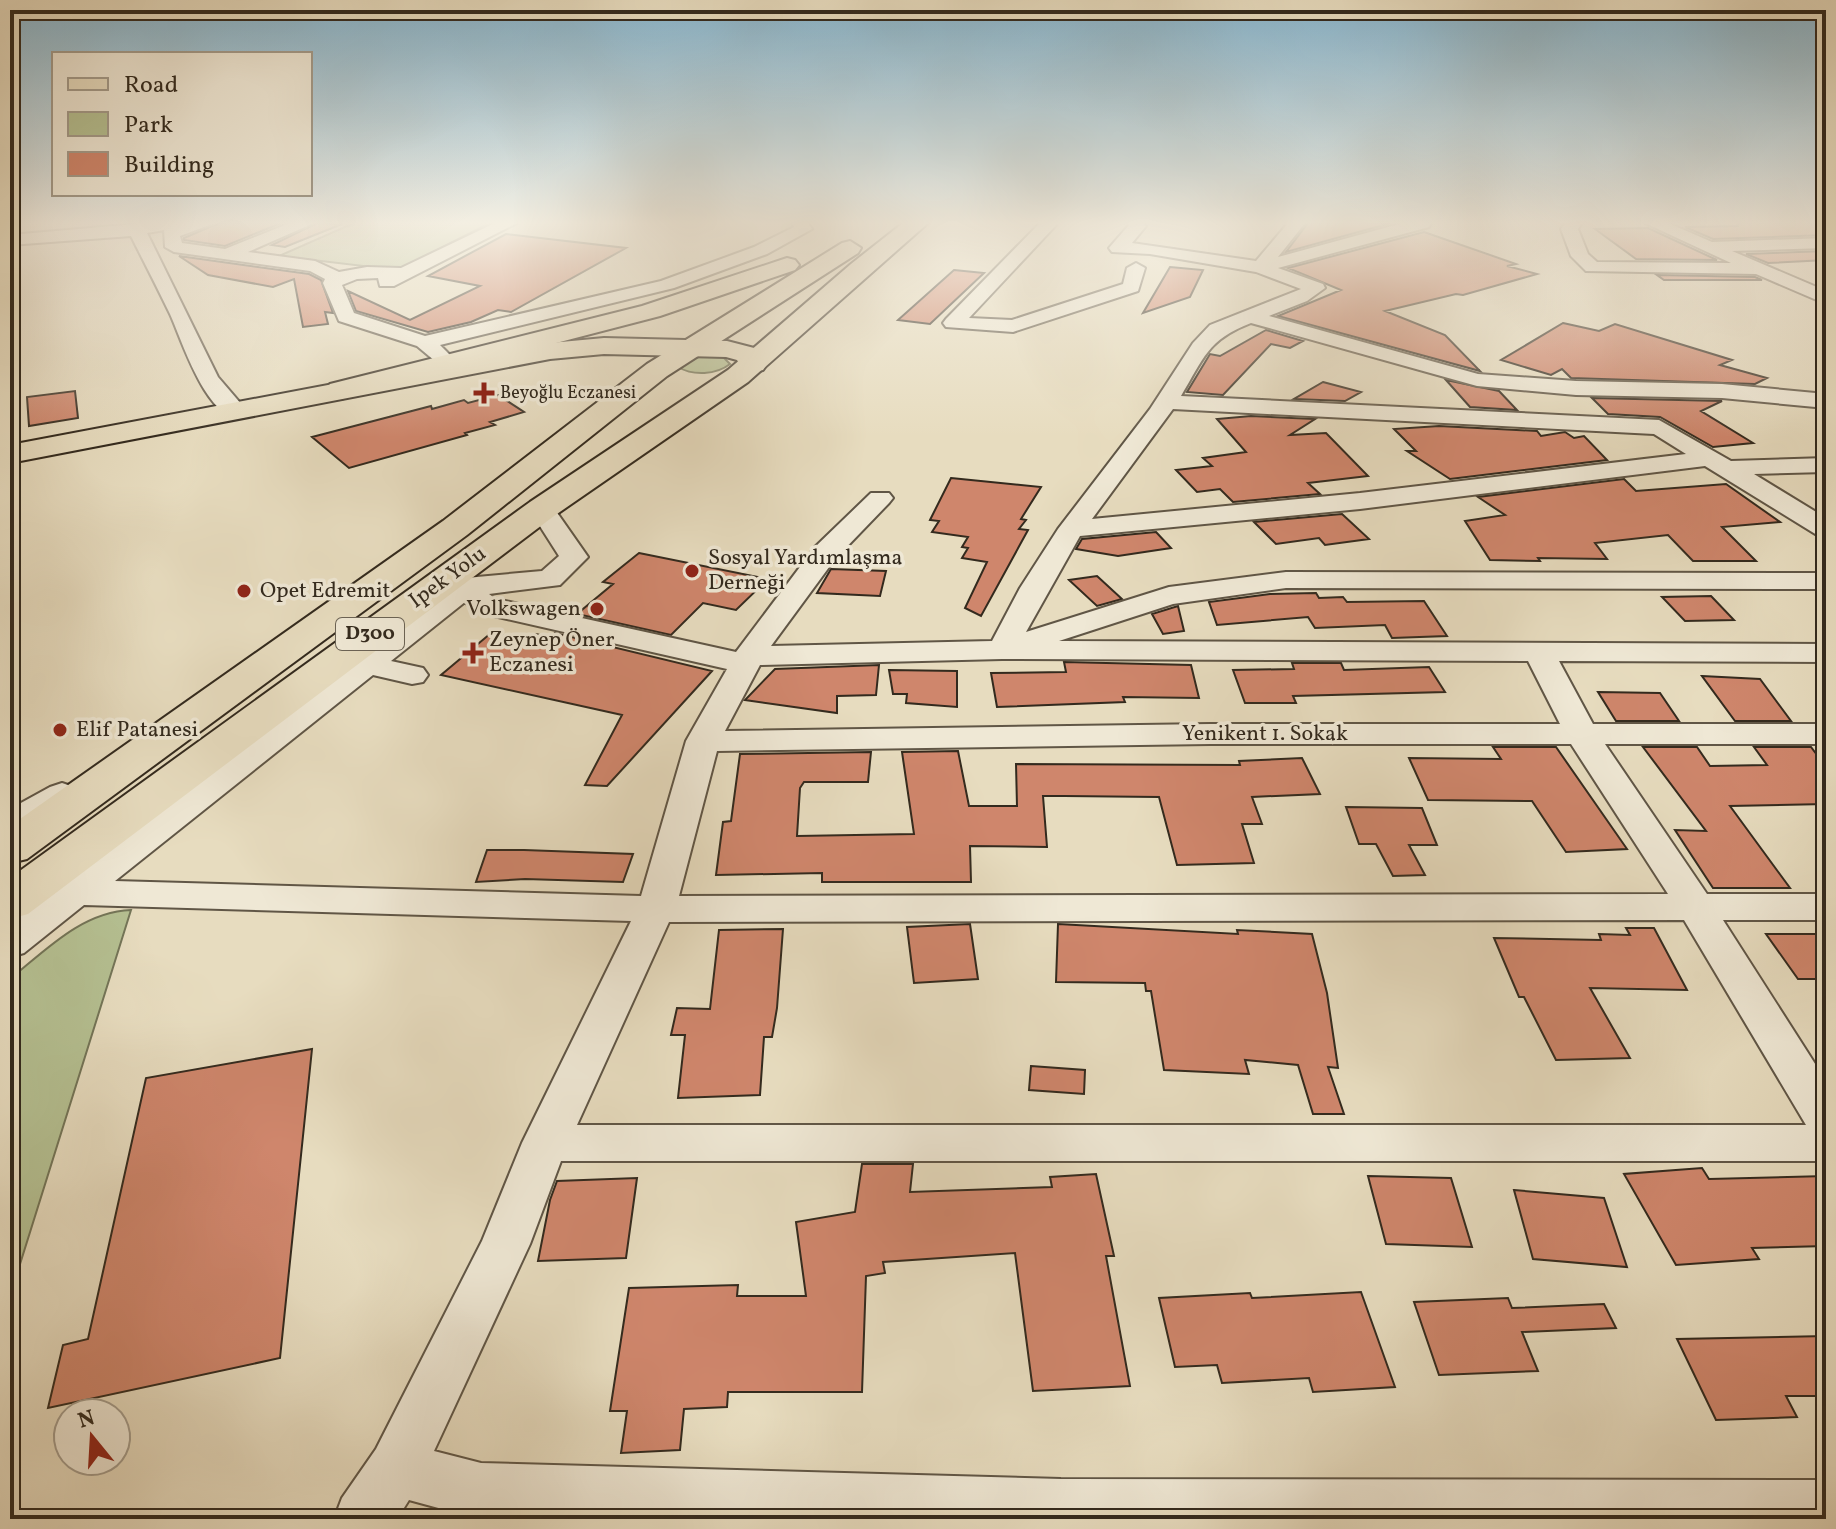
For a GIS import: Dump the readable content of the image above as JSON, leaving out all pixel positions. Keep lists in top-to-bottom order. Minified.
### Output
{"streets":{"main road":["Ipek Yolu","D300"],"street":["Yenikent 1. Sokak"]},"crossings":[["Ipek Yolu","D300"]],"places":{"health":["Beyoğlu Eczanesi","Zeynep Öner Eczanesi"],"other":["Sosyal Yardımlaşma Derneği","Opet Edremit","Volkswagen","Elif Patanesi"]},"legend":["Road","Park","Building"],"north":"top"}
